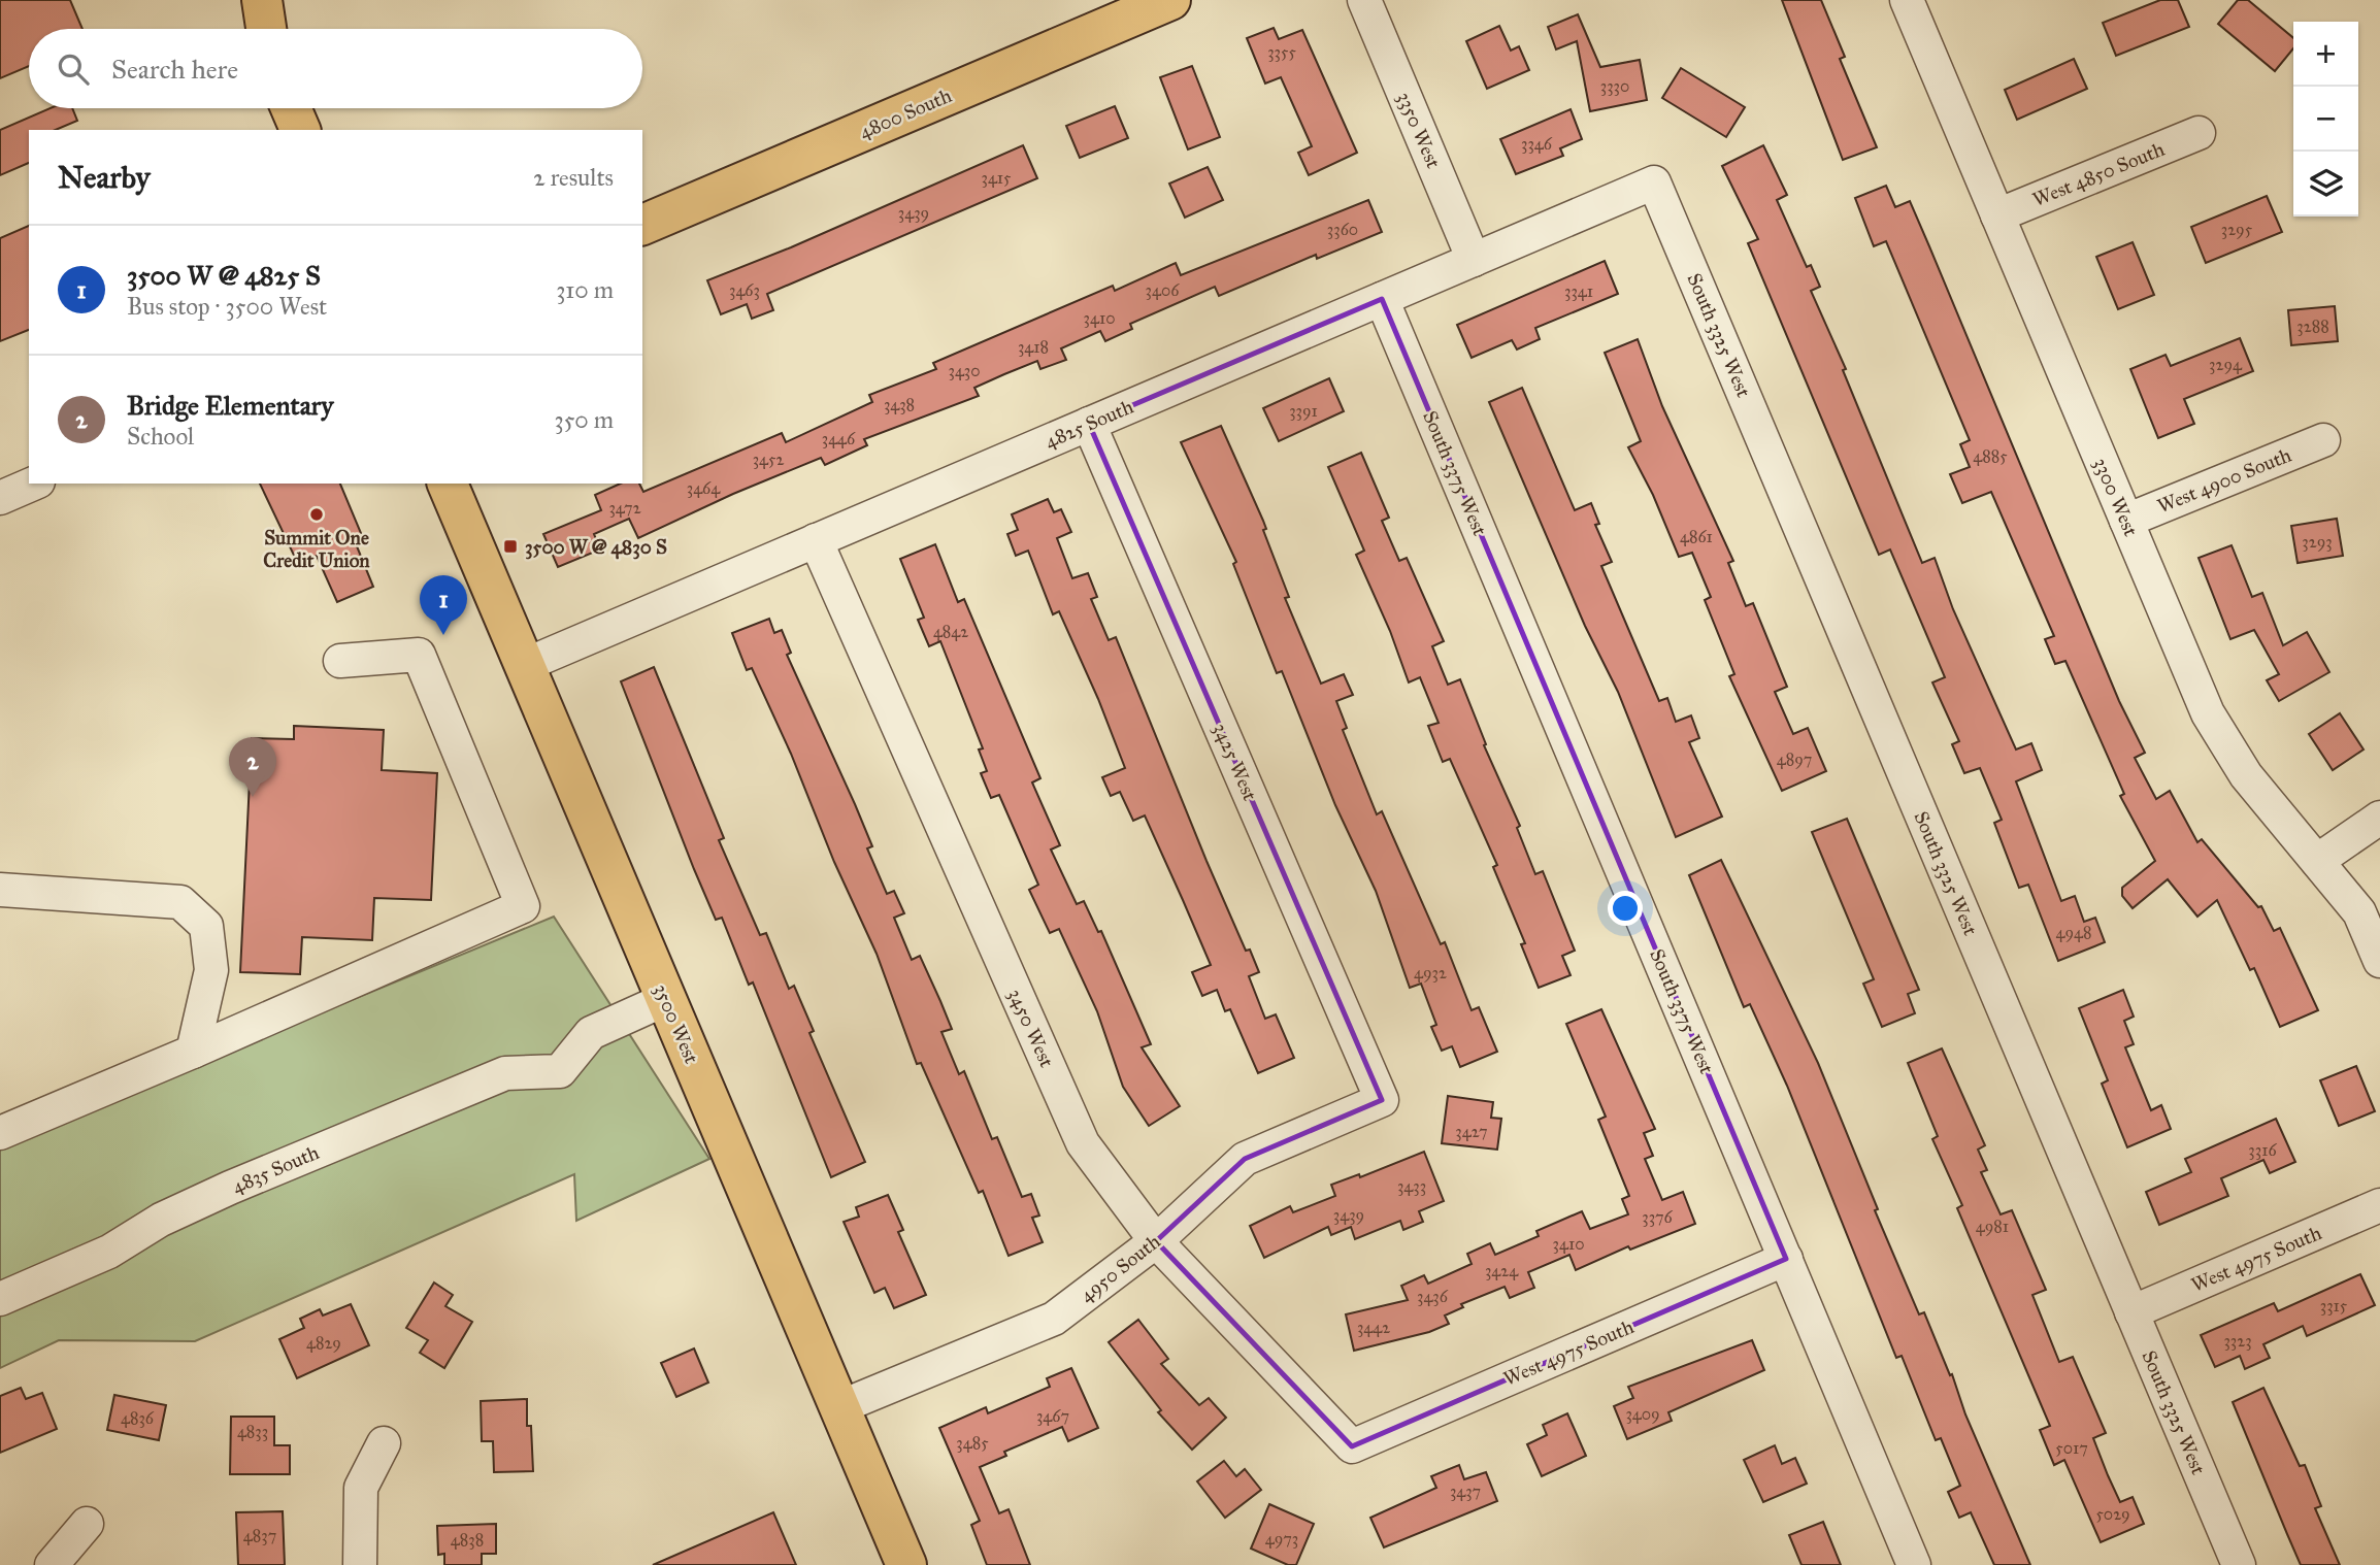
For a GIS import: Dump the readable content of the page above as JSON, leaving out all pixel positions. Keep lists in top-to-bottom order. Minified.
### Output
{"streets":{"main road":["4800 South","3500 West"],"street":["3350 West","West 4850 South","South 3325 West","4825 South","South 3375 West","West 4900 South","3300 West","3425 West","3450 West","4835 South","West 4975 South","4950 South"]},"crossings":[["3350 West","4825 South"],["West 4850 South","3300 West"],["South 3325 West","4825 South"],["South 3325 West","West 4975 South"],["4825 South","South 3375 West"],["4825 South","3425 West"],["4825 South","3500 West"],["4825 South","3450 West"],["South 3375 West","West 4975 South"],["West 4900 South","3300 West"],["3425 West","4950 South"],["3500 West","4835 South"],["3500 West","4950 South"],["3450 West","West 4975 South"],["3450 West","4950 South"]],"places":{"other":["Summit One Credit Union"],"transit":["3500 W @ 4830 S"]},"house_numbers":["3355","3330","3346","3415","3439","3360","3295","3463","3406","3341","3410","3288","3418","3294","3430","3438","3391","3446","4885","3452","3464","3472","4861","3293","4842","4897","4948","4932","3427","3316","3433","3439","3376","4981","3410","3424","3436","3315","3442","3323","4829","3409","3467","4836","4833","3485","5017","3437","5029","4837","4973","4838"],"page":{"map_buttons":["+","−"],"search":"Search here","heading":["Nearby","2 results"],"list":[{"mark":"1","name":"3500 W @ 4825 S","note":"Bus stop · 3500 West","value":"310 m"},{"mark":"2","name":"Bridge Elementary","note":"School","value":"350 m"}],"pins":["1","2"]}}
